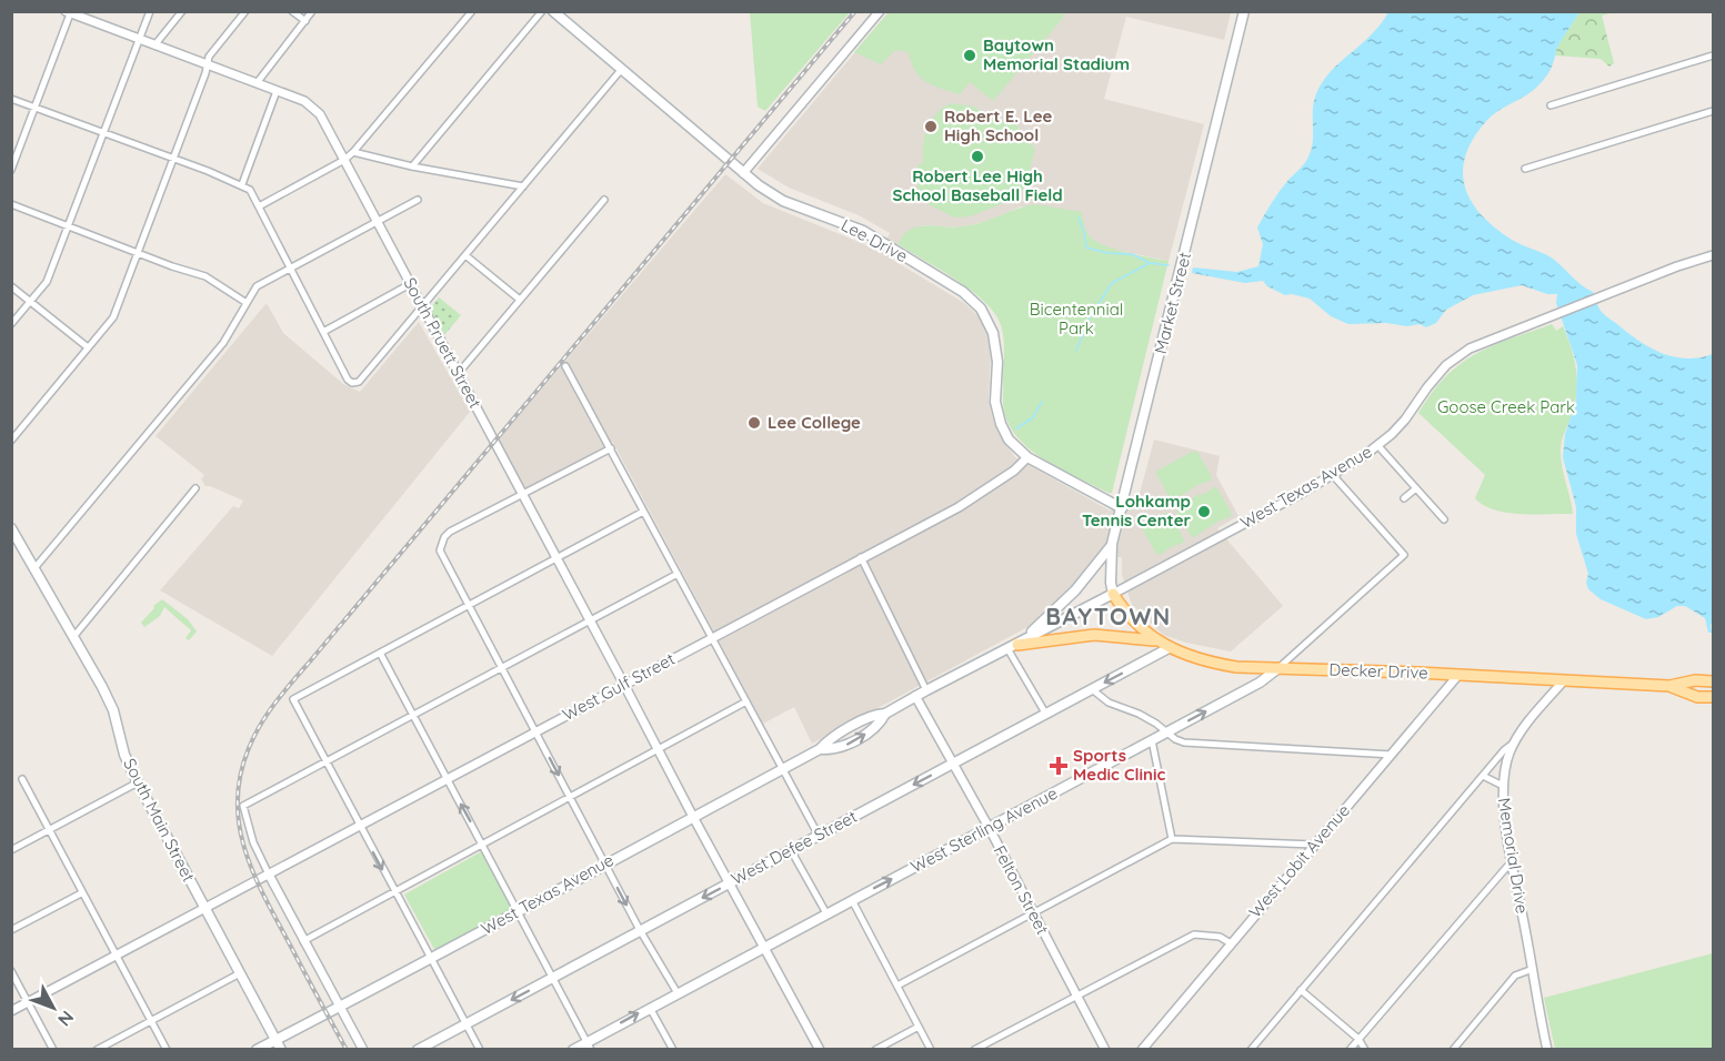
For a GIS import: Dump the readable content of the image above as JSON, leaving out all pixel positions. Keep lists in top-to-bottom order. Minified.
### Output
{"streets":{"main road":["Lee Drive","Market Street","West Texas Avenue","Decker Drive","South Main Street","West Sterling Avenue","West Defee Street"],"street":["South Pruett Street","West Gulf Street","Memorial Drive","West Lobit Avenue","Felton Street"]},"crossings":[["Lee Drive","Market Street"],["Lee Drive","West Gulf Street"],["Market Street","West Texas Avenue"],["Market Street","Decker Drive"],["South Pruett Street","West Texas Avenue"],["South Pruett Street","West Gulf Street"],["South Pruett Street","West Sterling Avenue"],["South Pruett Street","West Defee Street"],["West Texas Avenue","Decker Drive"],["West Texas Avenue","South Main Street"],["West Texas Avenue","West Sterling Avenue"],["West Texas Avenue","Felton Street"],["Decker Drive","West Sterling Avenue"],["Decker Drive","West Defee Street"],["Decker Drive","Memorial Drive"],["Decker Drive","West Lobit Avenue"],["West Gulf Street","South Main Street"],["West Sterling Avenue","Felton Street"],["West Defee Street","Felton Street"]],"one_way":["West Defee Street"],"districts":["BAYTOWN"],"parks":["Bicentennial Park","Goose Creek Park"],"places":{"other":["Baytown Memorial Stadium","Robert E. Lee High School","Robert Lee High School Baseball Field","Lee College","Lohkamp Tennis Center"],"health":["Sports Medic Clinic"]},"north":"bottom right"}
